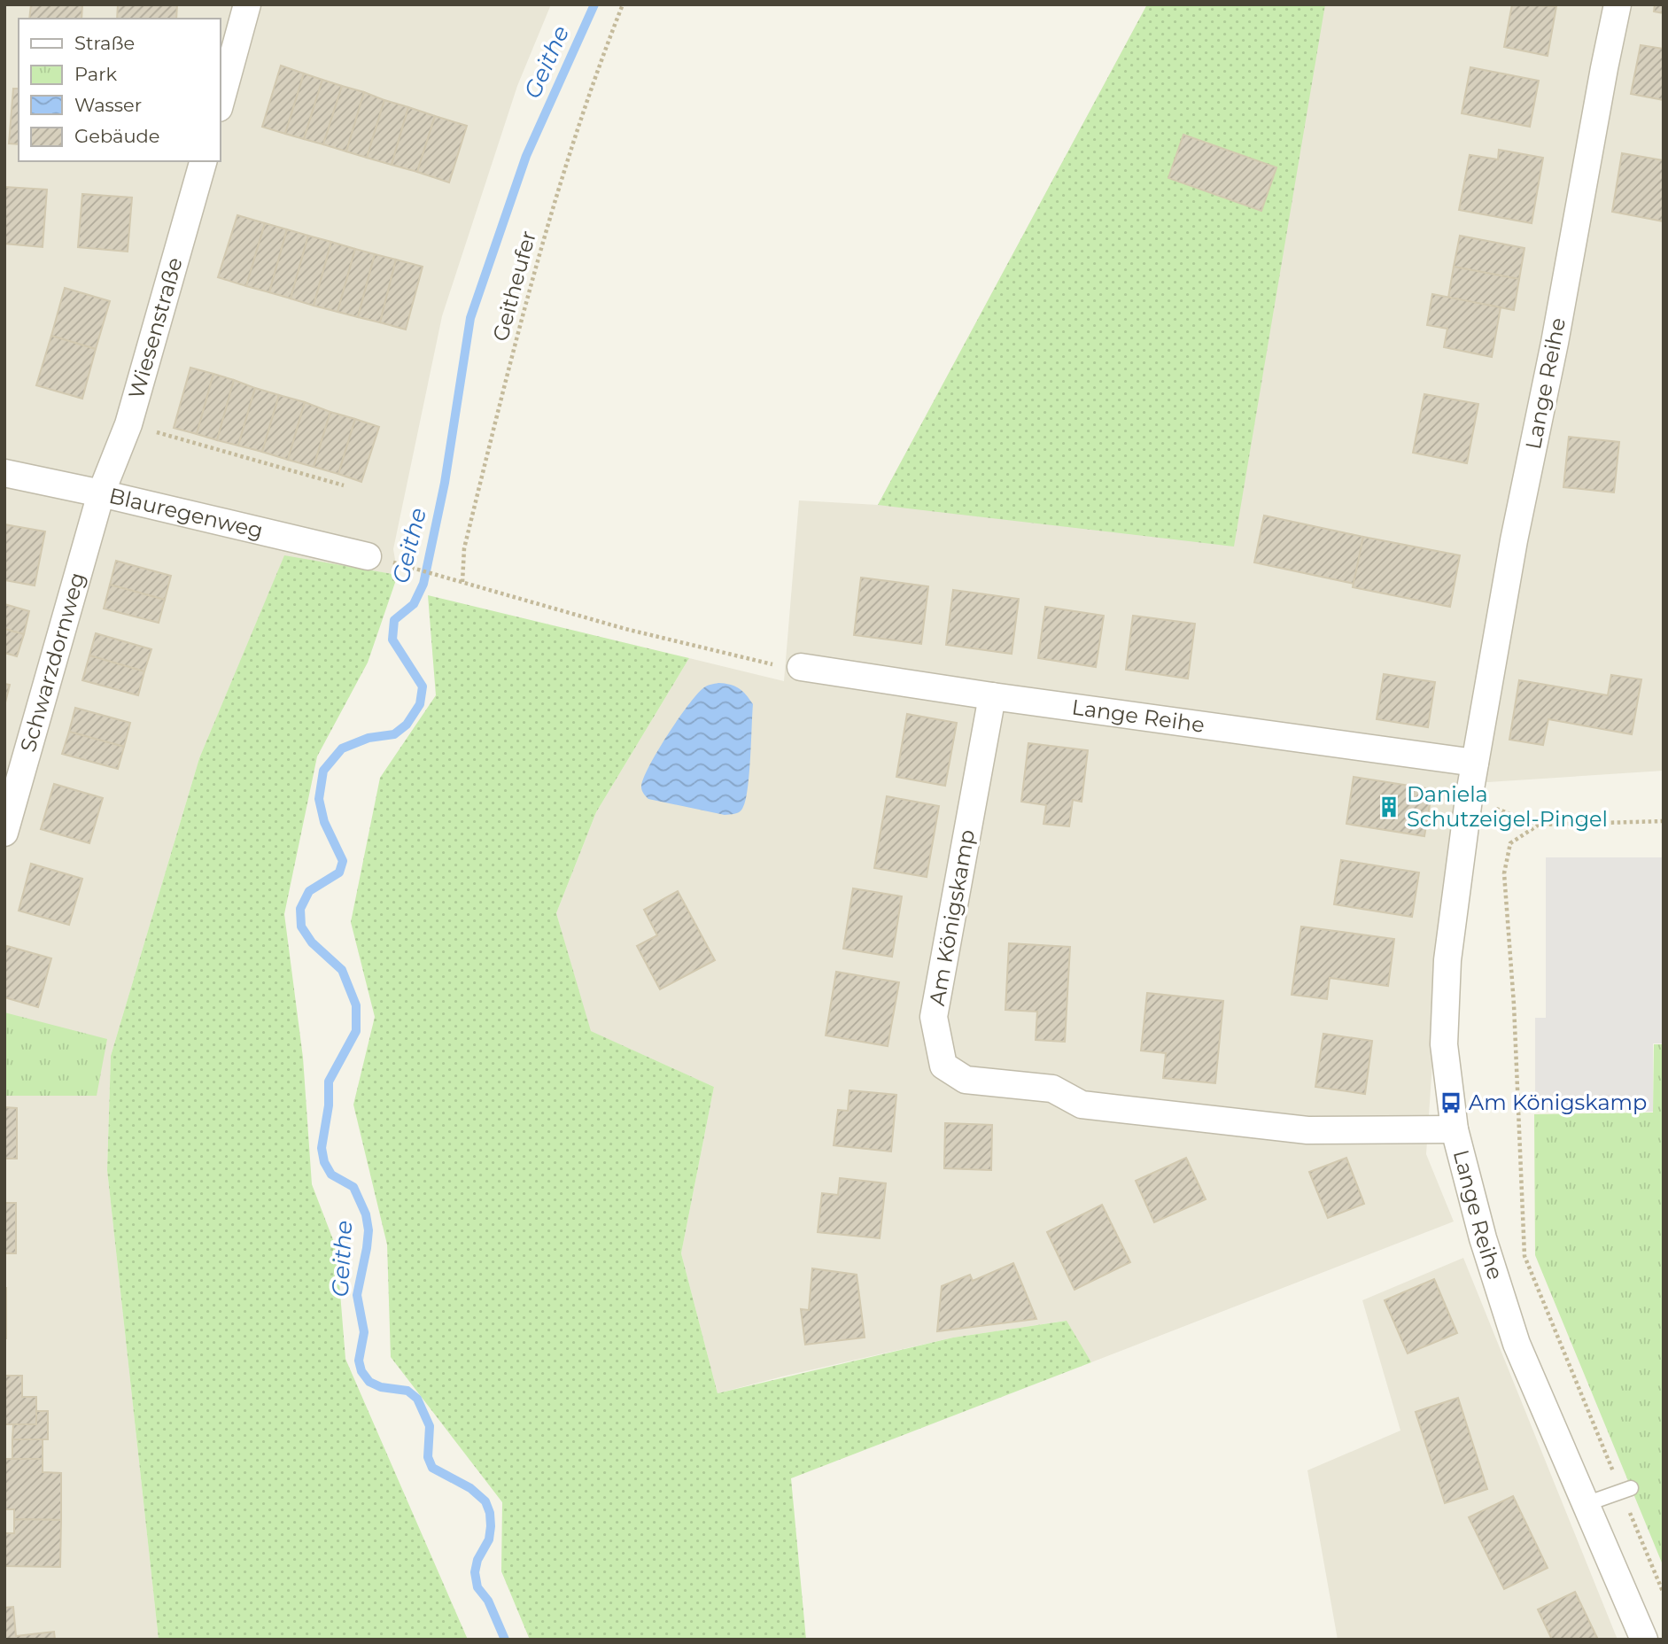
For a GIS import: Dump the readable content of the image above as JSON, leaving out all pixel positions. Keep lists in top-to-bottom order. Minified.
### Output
{"streets":{"street":["Wiesenstraße","Lange Reihe","Blauregenweg","Schwarzdornweg","Am Königskamp"],"path":["Geitheufer"]},"crossings":[["Wiesenstraße","Blauregenweg"],["Wiesenstraße","Schwarzdornweg"],["Lange Reihe","Am Königskamp"],["Blauregenweg","Schwarzdornweg"]],"water":["Geithe"],"places":{"building":["Daniela Schutzeigel-Pingel"],"bus stop":["Am Königskamp"]},"legend":["Straße","Park","Wasser","Gebäude"]}
